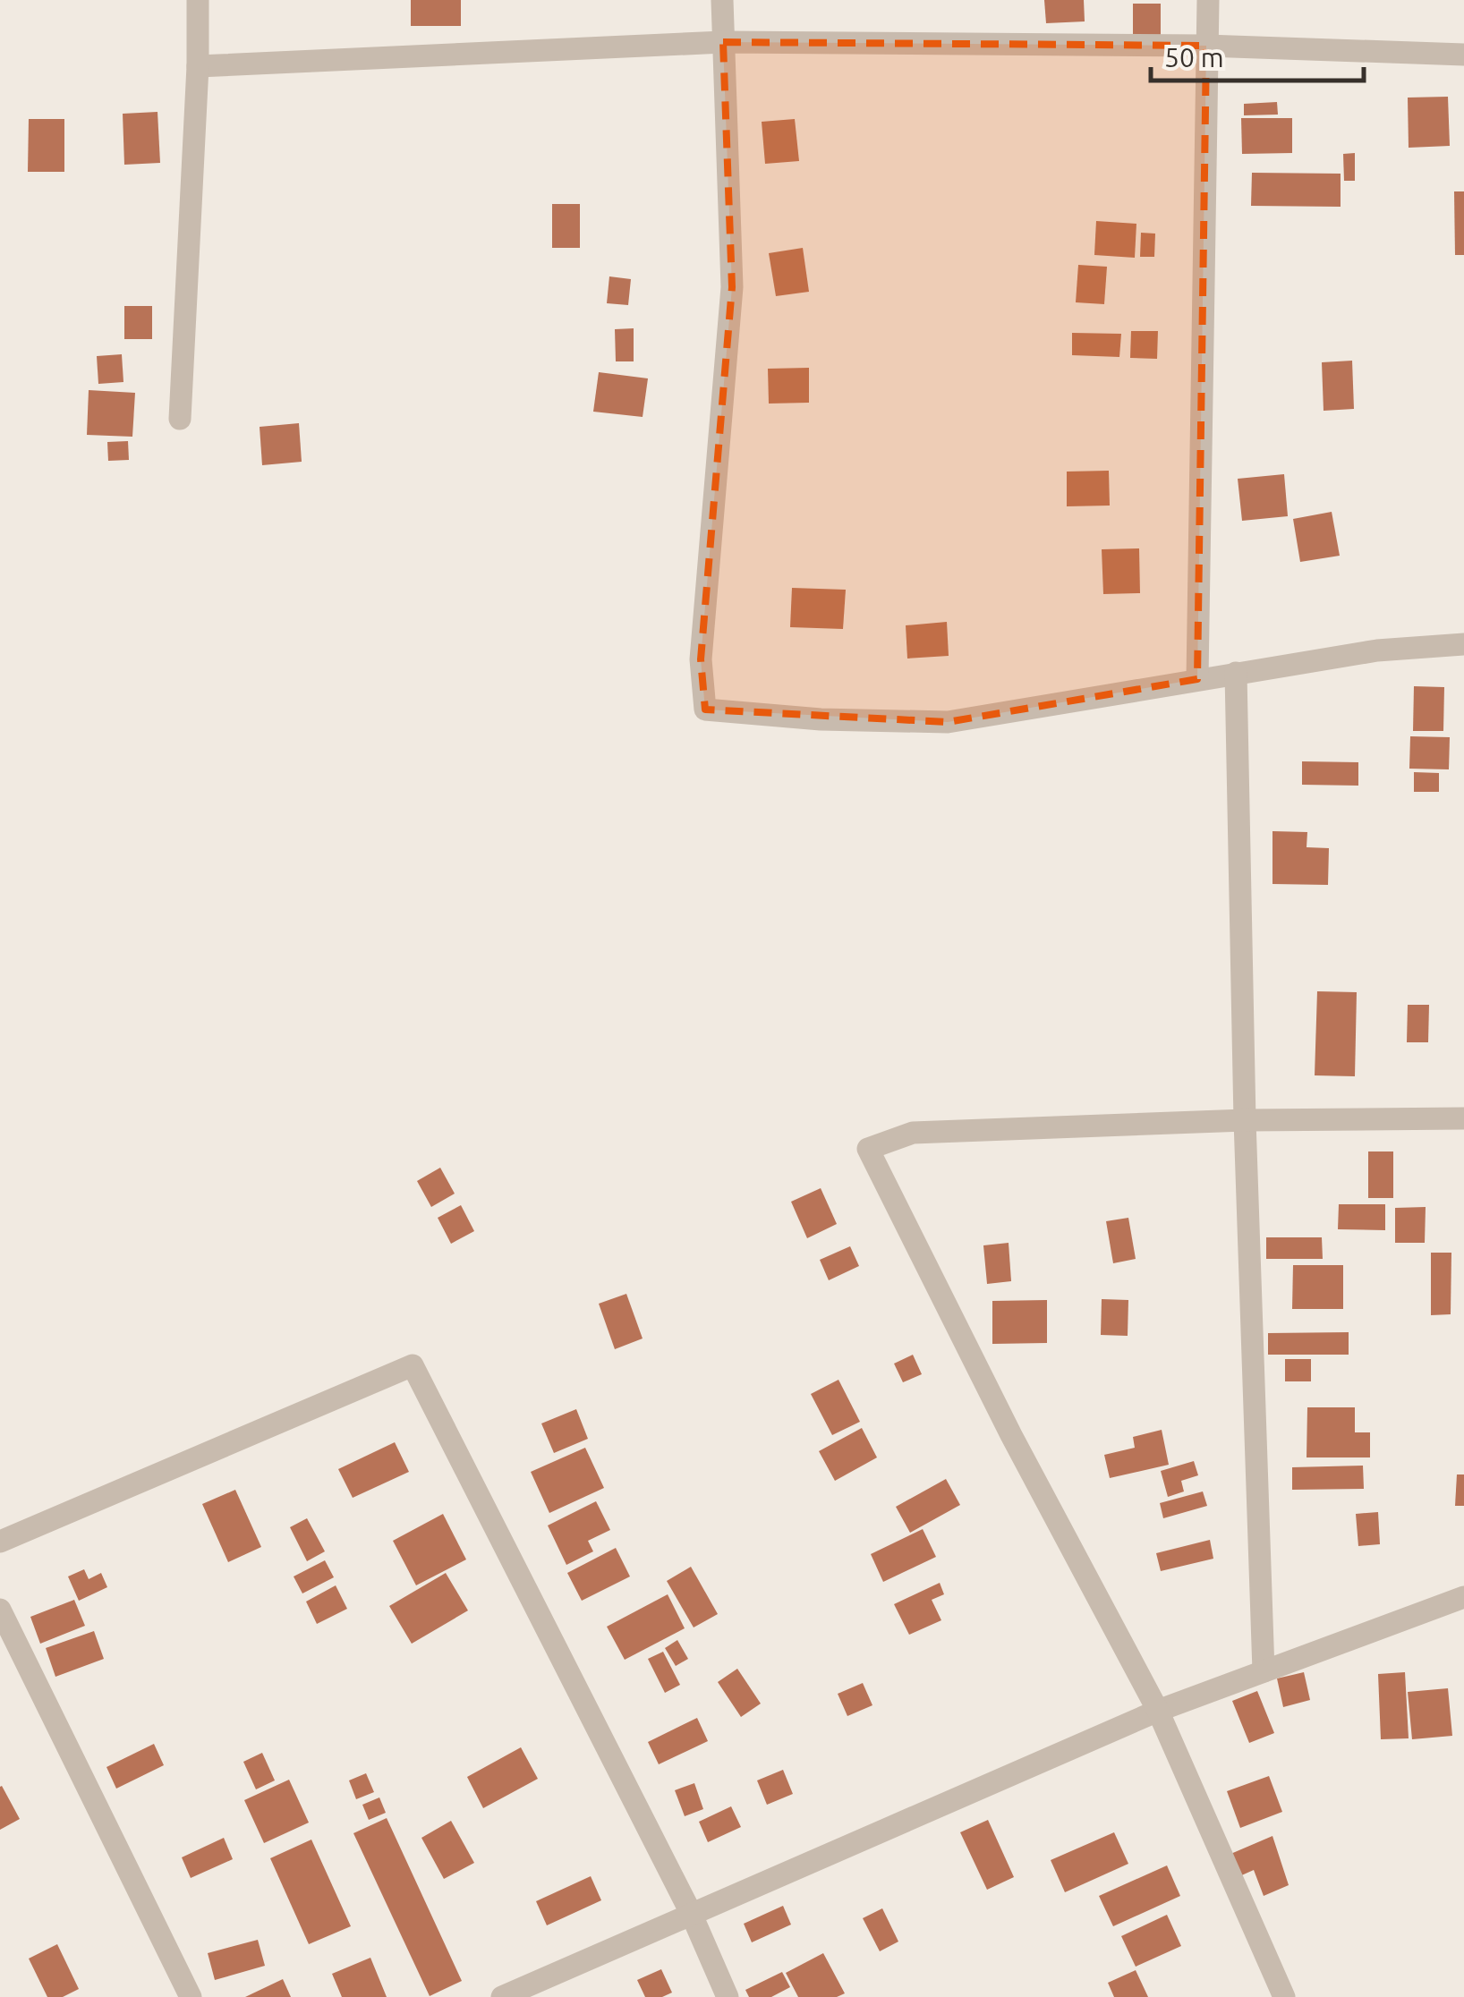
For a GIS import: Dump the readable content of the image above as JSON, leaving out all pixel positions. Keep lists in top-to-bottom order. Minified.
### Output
{"scale_bar":"50 m"}
